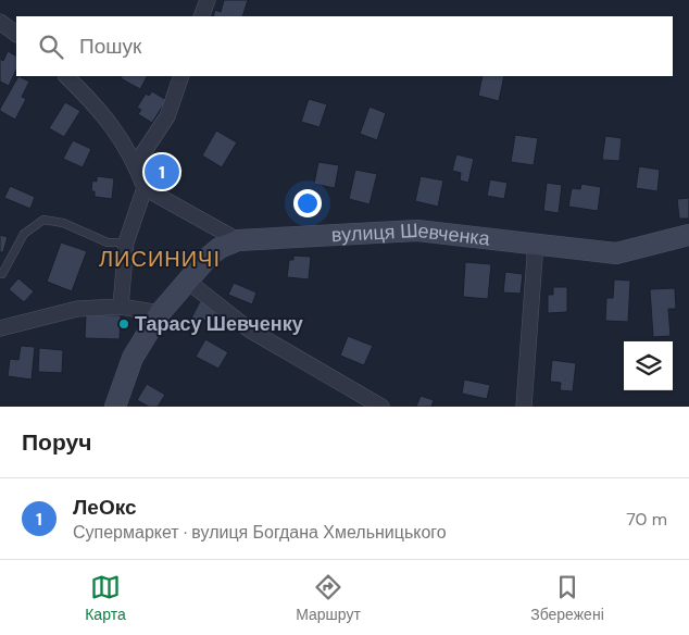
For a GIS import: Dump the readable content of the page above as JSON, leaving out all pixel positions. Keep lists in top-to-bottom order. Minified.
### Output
{"streets":{"main road":["вулиця Шевченка"]},"districts":["ЛИСИНИЧІ"],"places":["Тарасу Шевченку"],"page":{"search":"Пошук","pins":"1","heading":"Поруч","list":[{"mark":"1","name":"ЛеОкс","note":"Супермаркет · вулиця Богдана Хмельницького","value":"70 m"}],"nav":["Карта","Маршрут","Збережені"]}}
